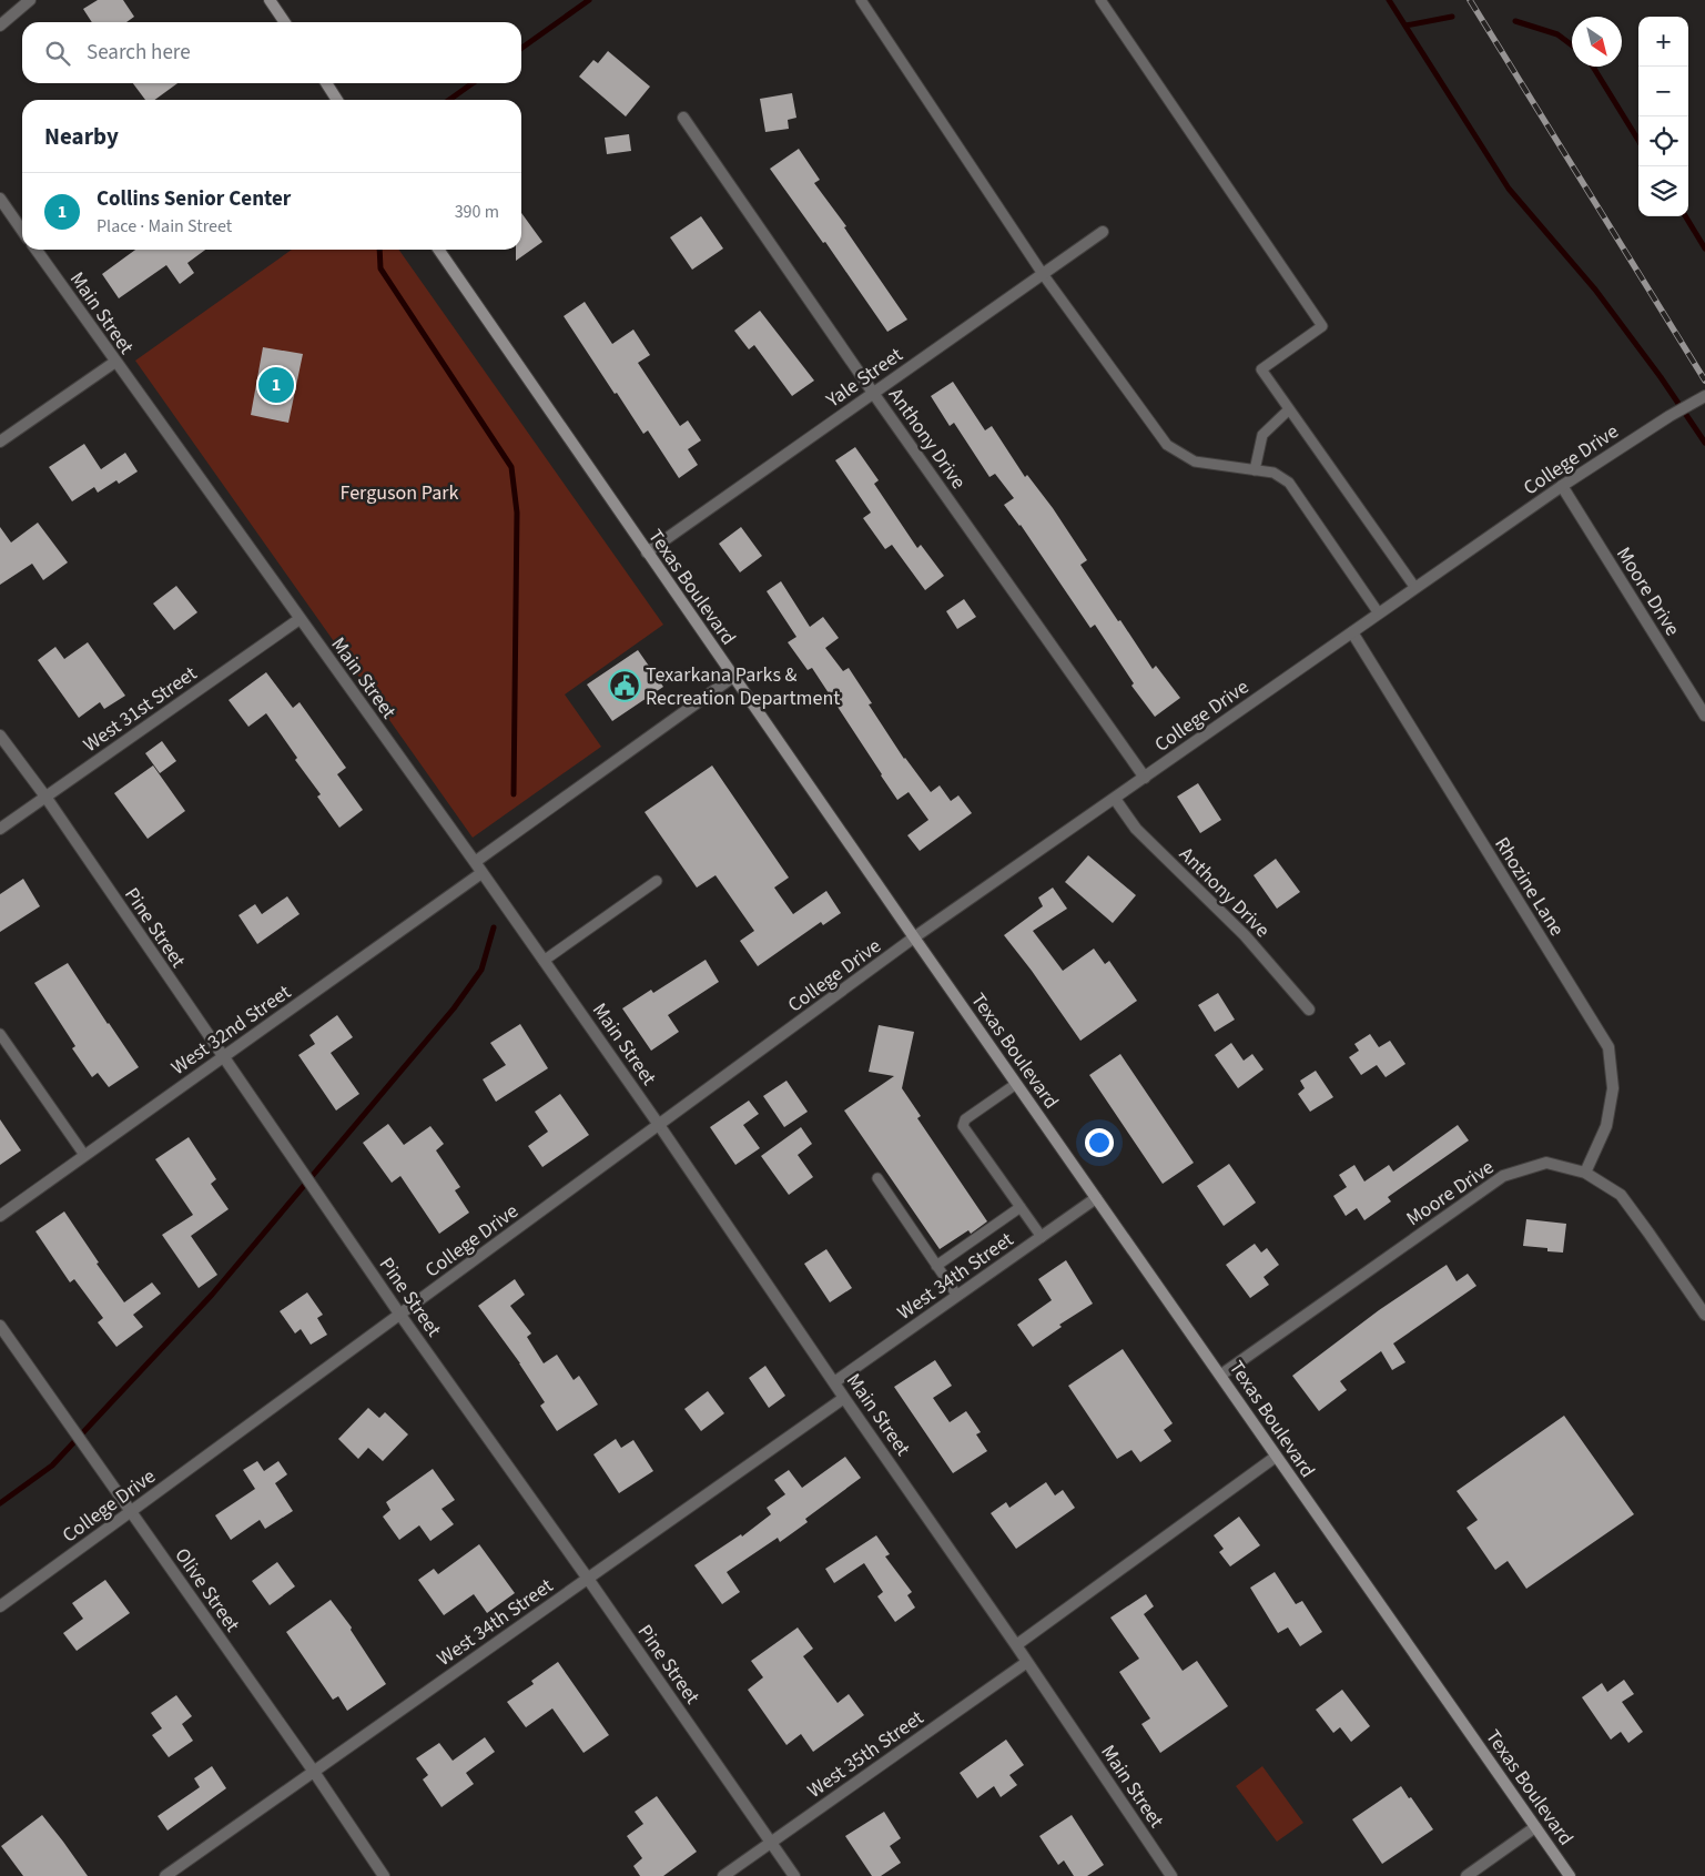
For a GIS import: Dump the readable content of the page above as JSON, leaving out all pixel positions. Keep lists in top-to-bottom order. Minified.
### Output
{"streets":{"main road":["Texas Boulevard"],"street":["Main Street","Yale Street","Anthony Drive","College Drive","Moore Drive","West 31st Street","Rhozine Lane","Pine Street","West 32nd Street","West 34th Street","Olive Street","West 35th Street"]},"crossings":[["Main Street","College Drive"],["Main Street","West 31st Street"],["Main Street","West 32nd Street"],["Main Street","West 34th Street"],["Main Street","West 35th Street"],["Yale Street","Anthony Drive"],["Yale Street","Texas Boulevard"],["Anthony Drive","College Drive"],["College Drive","Texas Boulevard"],["College Drive","Moore Drive"],["College Drive","Rhozine Lane"],["College Drive","Pine Street"],["College Drive","Olive Street"],["Texas Boulevard","Moore Drive"],["Texas Boulevard","West 34th Street"],["Moore Drive","Rhozine Lane"],["West 31st Street","Pine Street"],["Pine Street","West 32nd Street"],["Pine Street","West 34th Street"],["Pine Street","West 35th Street"],["West 34th Street","Olive Street"]],"parks":["Ferguson Park"],"places":{"public building":["Texarkana Parks & Recreation Department"]},"north":"bottom right","page":{"map_buttons":["+","−"],"search":"Search here","heading":"Nearby","list":[{"mark":"1","name":"Collins Senior Center","note":"Place · Main Street","value":"390 m"}],"pins":"1"}}
